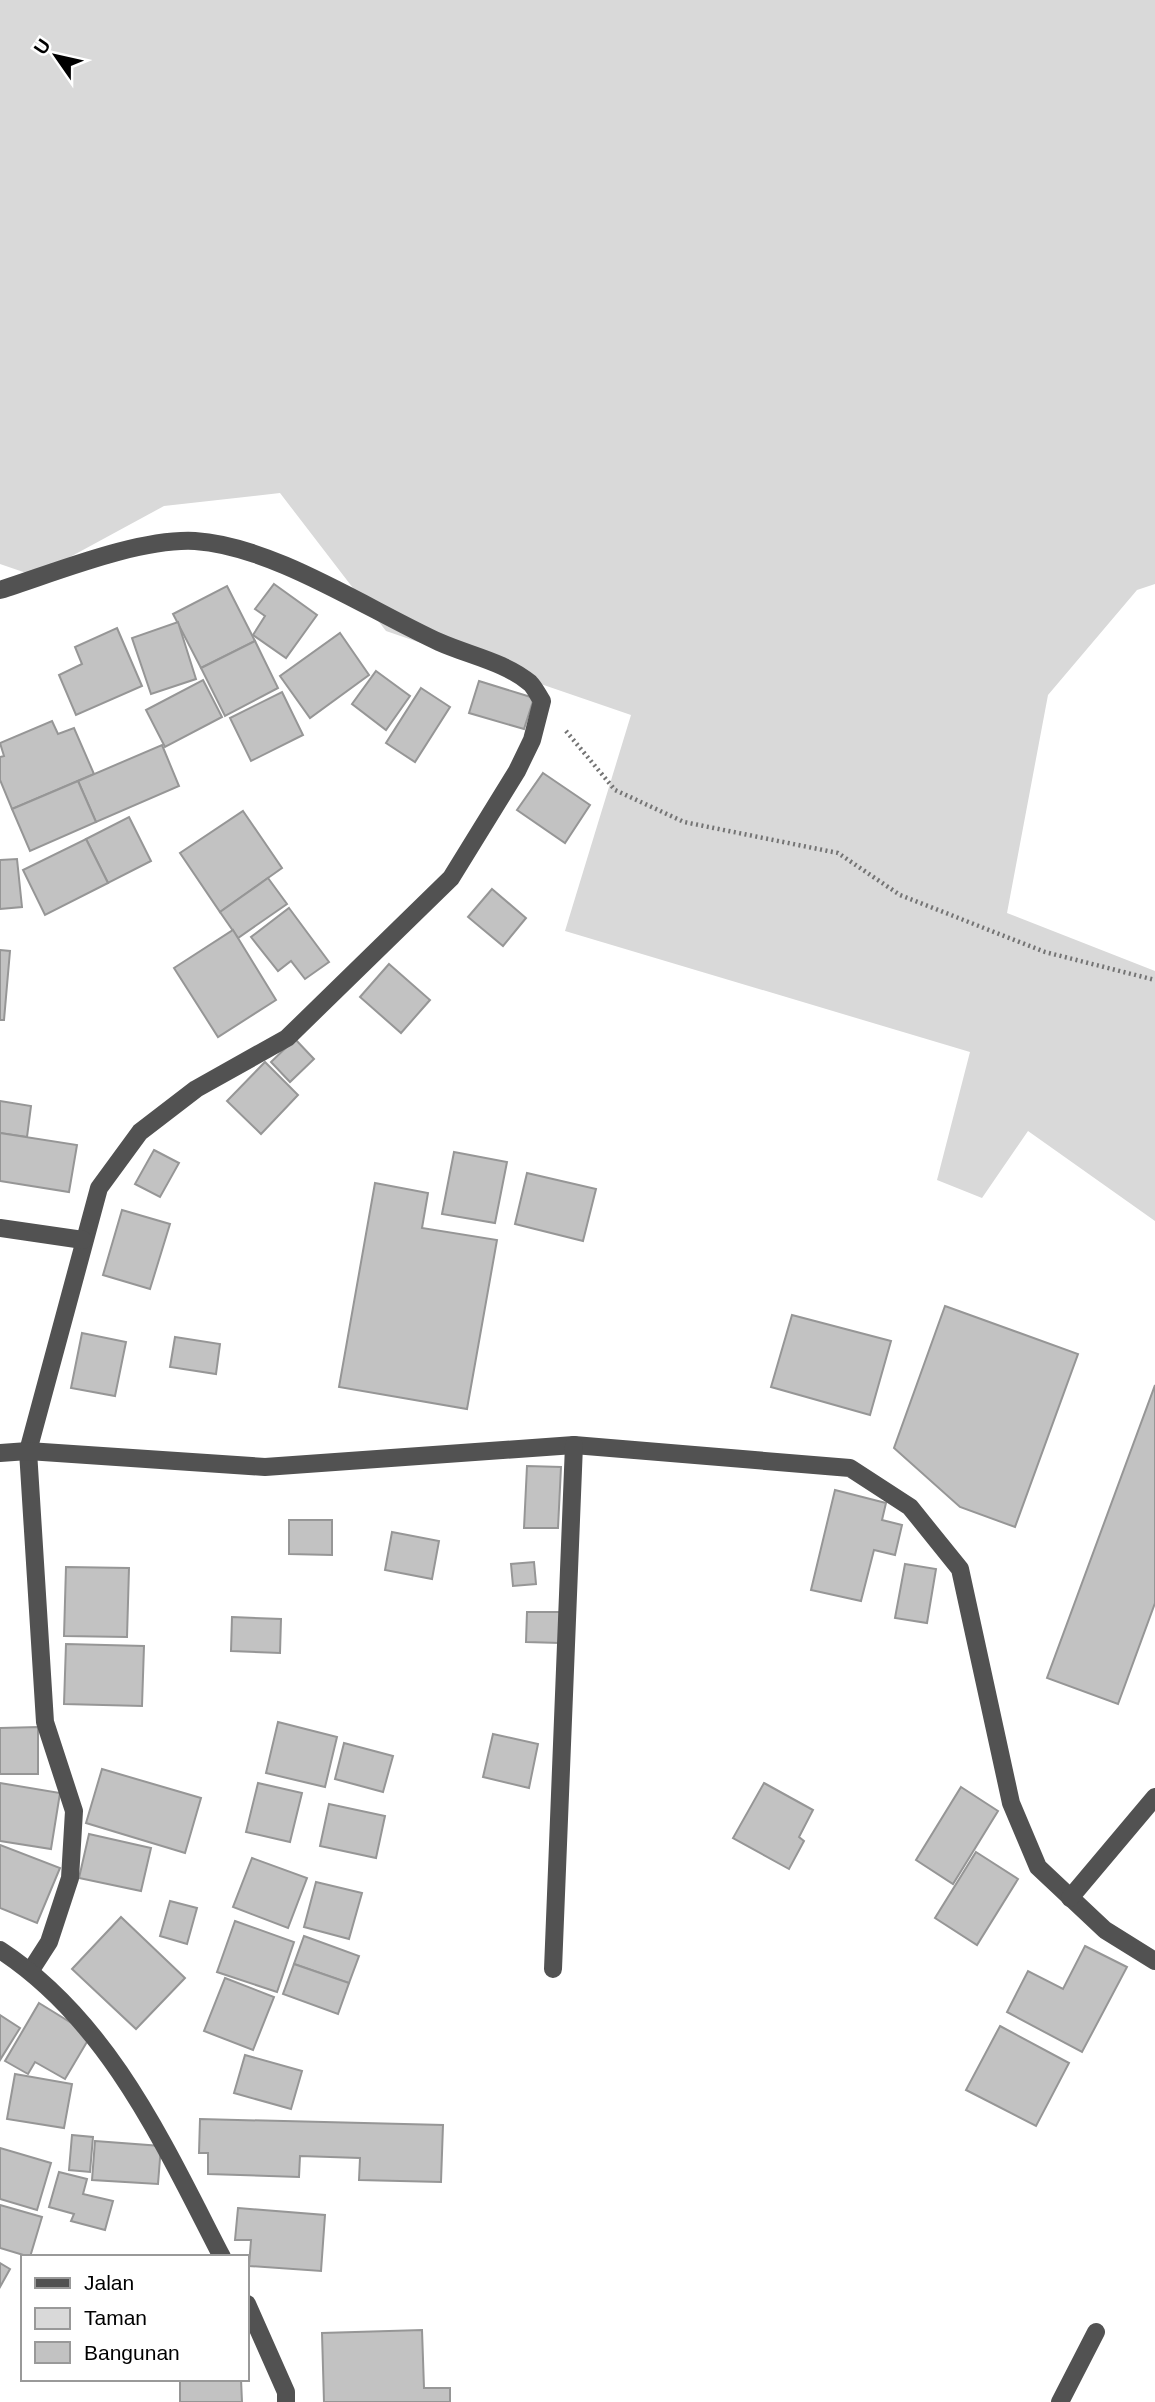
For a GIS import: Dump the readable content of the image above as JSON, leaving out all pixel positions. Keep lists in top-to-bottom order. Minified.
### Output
{"legend":["Jalan","Taman","Bangunan"],"north":"top left"}
